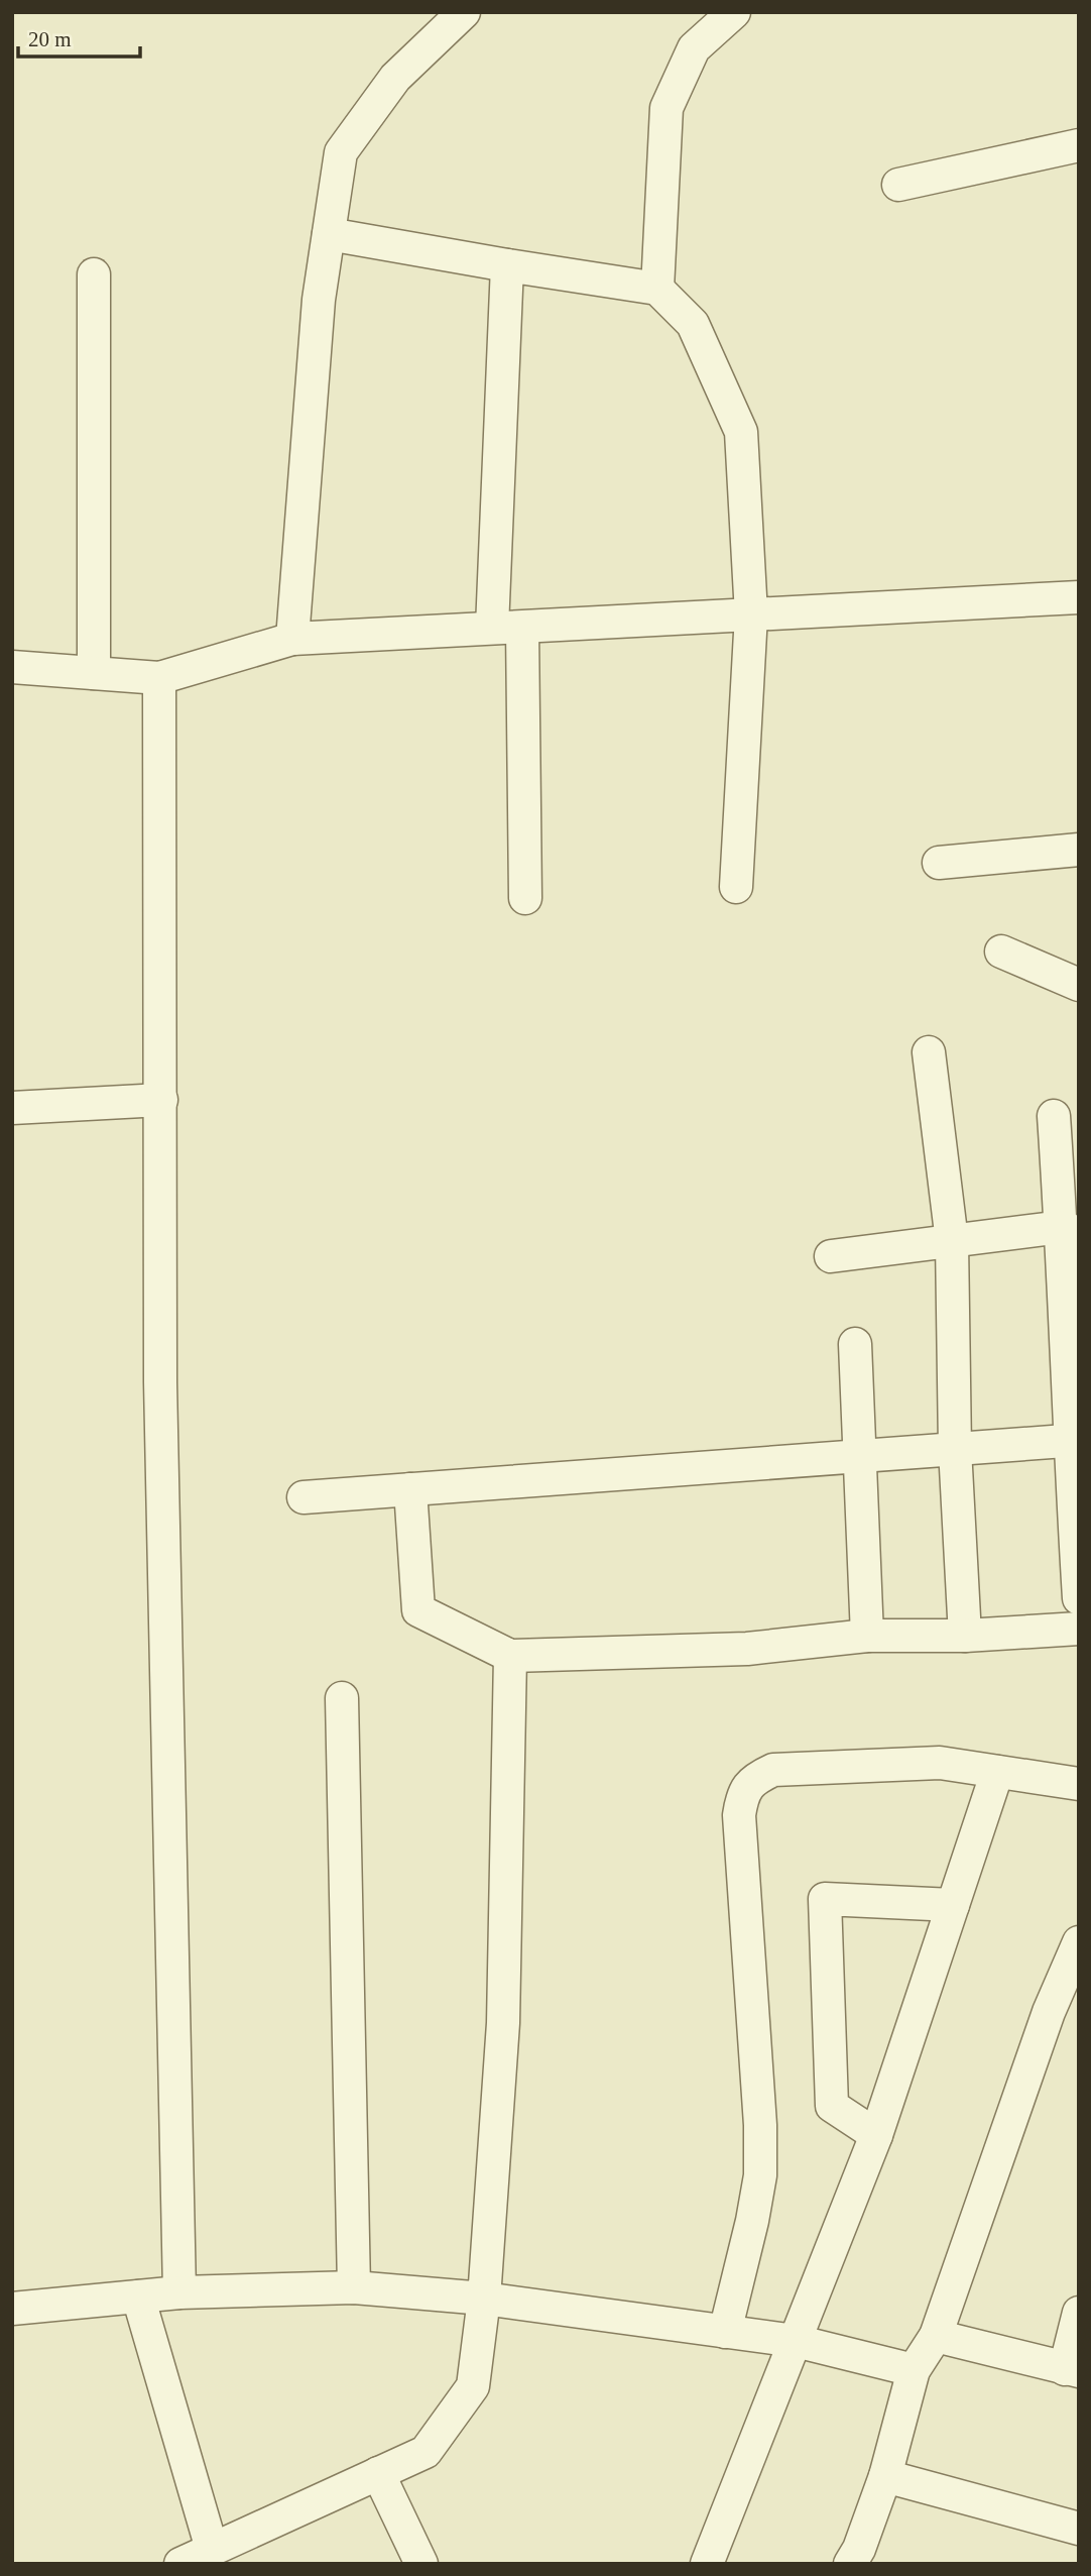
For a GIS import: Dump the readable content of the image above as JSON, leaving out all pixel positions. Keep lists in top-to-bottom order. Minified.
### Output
{"scale_bar":"20 m"}
